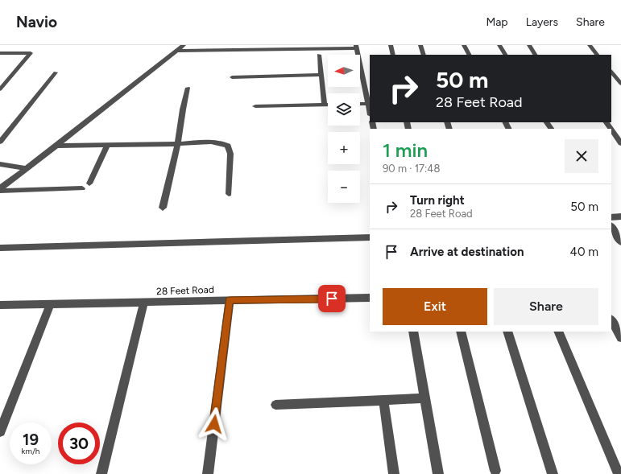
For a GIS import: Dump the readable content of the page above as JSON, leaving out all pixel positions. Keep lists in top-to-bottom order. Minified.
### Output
{"streets":{"street":["28 Feet Road"]},"north":"left","page":{"header":"Navio","nav":["Map","Layers","Share"],"map_buttons":["+","−"],"turn":["50 m","28 Feet Road"],"heading":["1 min","90 m · 17:48"],"list":[{"name":"Turn right","note":"28 Feet Road","value":"50 m"},{"name":"Arrive at destination","value":"40 m"}],"buttons":["Exit","Share"],"speed":"19 km/h","limit":"30"}}
